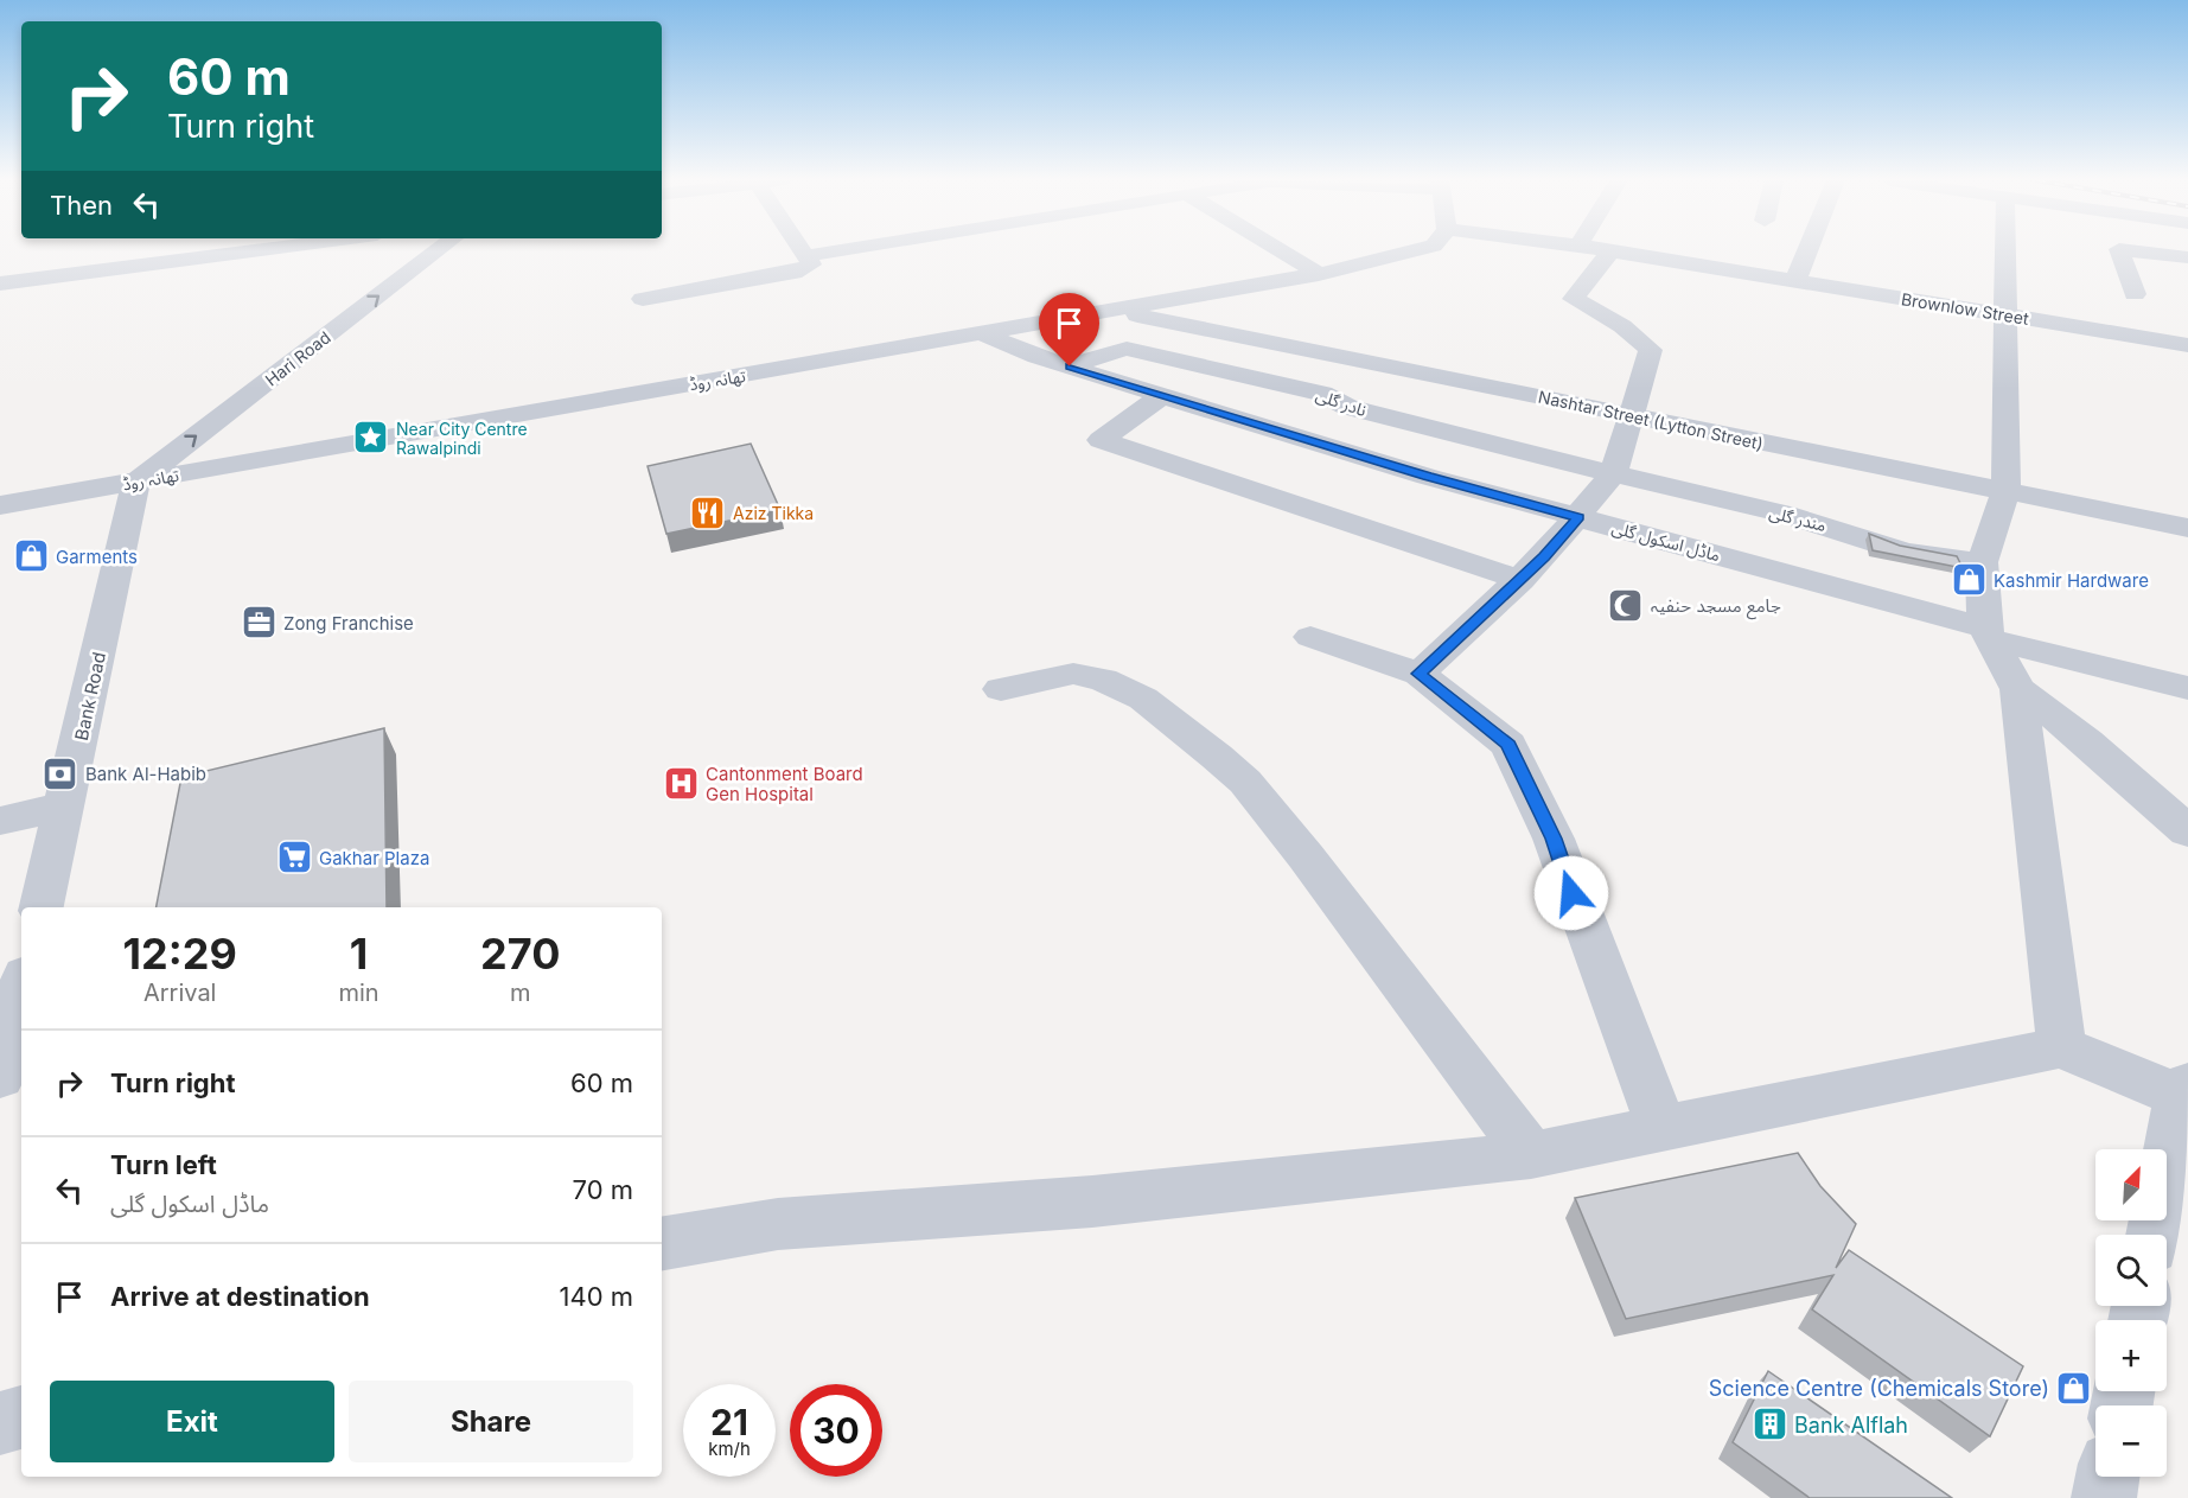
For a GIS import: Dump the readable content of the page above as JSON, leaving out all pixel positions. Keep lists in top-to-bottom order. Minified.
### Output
{"streets":{"street":["Brownlow Street","Hari Road","تھانہ روڈ","نادر گلی","Nashtar Street (Lytton Street)","مندر گلی","ماڈل اسکول گلی","Bank Road"]},"crossings":[["Hari Road","تھانہ روڈ"],["Hari Road","Bank Road"],["تھانہ روڈ","Nashtar Street (Lytton Street)"],["تھانہ روڈ","ماڈل اسکول گلی"],["تھانہ روڈ","Bank Road"],["نادر گلی","مندر گلی"],["نادر گلی","ماڈل اسکول گلی"]],"one_way":["Hari Road"],"places":{"place":["Near City Centre Rawalpindi"],"restaurant":["Aziz Tikka"],"shop":["Garments","Kashmir Hardware","Science Centre (Chemicals Store)"],"mosque":["جامع مسجد حنفیہ"],"office":["Zong Franchise"],"bank":["Bank Al-Habib"],"hospital":["Cantonment Board Gen Hospital"],"supermarket":["Gakhar Plaza"],"building":["Bank Alflah"]},"north":"top right","page":{"turn":["60 m","Turn right"],"then":"Then","eta":["12:29","Arrival","1","min","270","m"],"list":[{"name":"Turn right","value":"60 m"},{"name":"Turn left","note":"ماڈل اسکول گلی","value":"70 m"},{"name":"Arrive at destination","value":"140 m"}],"map_buttons":["+","−"],"buttons":["Exit","Share"],"speed":"21 km/h","limit":"30"}}
